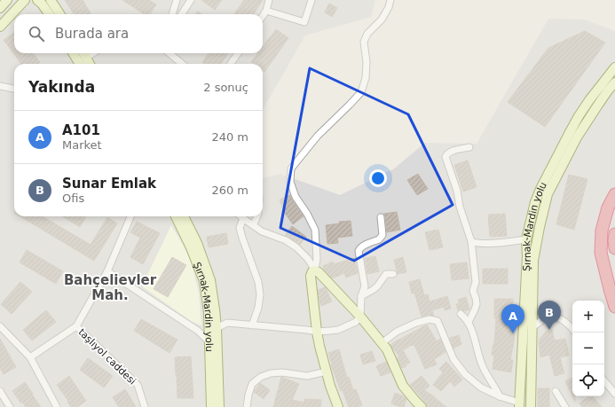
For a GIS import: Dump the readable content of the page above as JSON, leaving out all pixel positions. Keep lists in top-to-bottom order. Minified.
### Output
{"streets":{"street":["Şırnak-Mardin yolu","taşlıyol caddesi"]},"districts":["Bahçelievler Mah."],"page":{"search":"Burada ara","heading":["Yakında","2 sonuç"],"list":[{"mark":"A","name":"A101","note":"Market","value":"240 m"},{"mark":"B","name":"Sunar Emlak","note":"Ofis","value":"260 m"}],"map_buttons":["+","−"],"pins":["B","A"]}}
